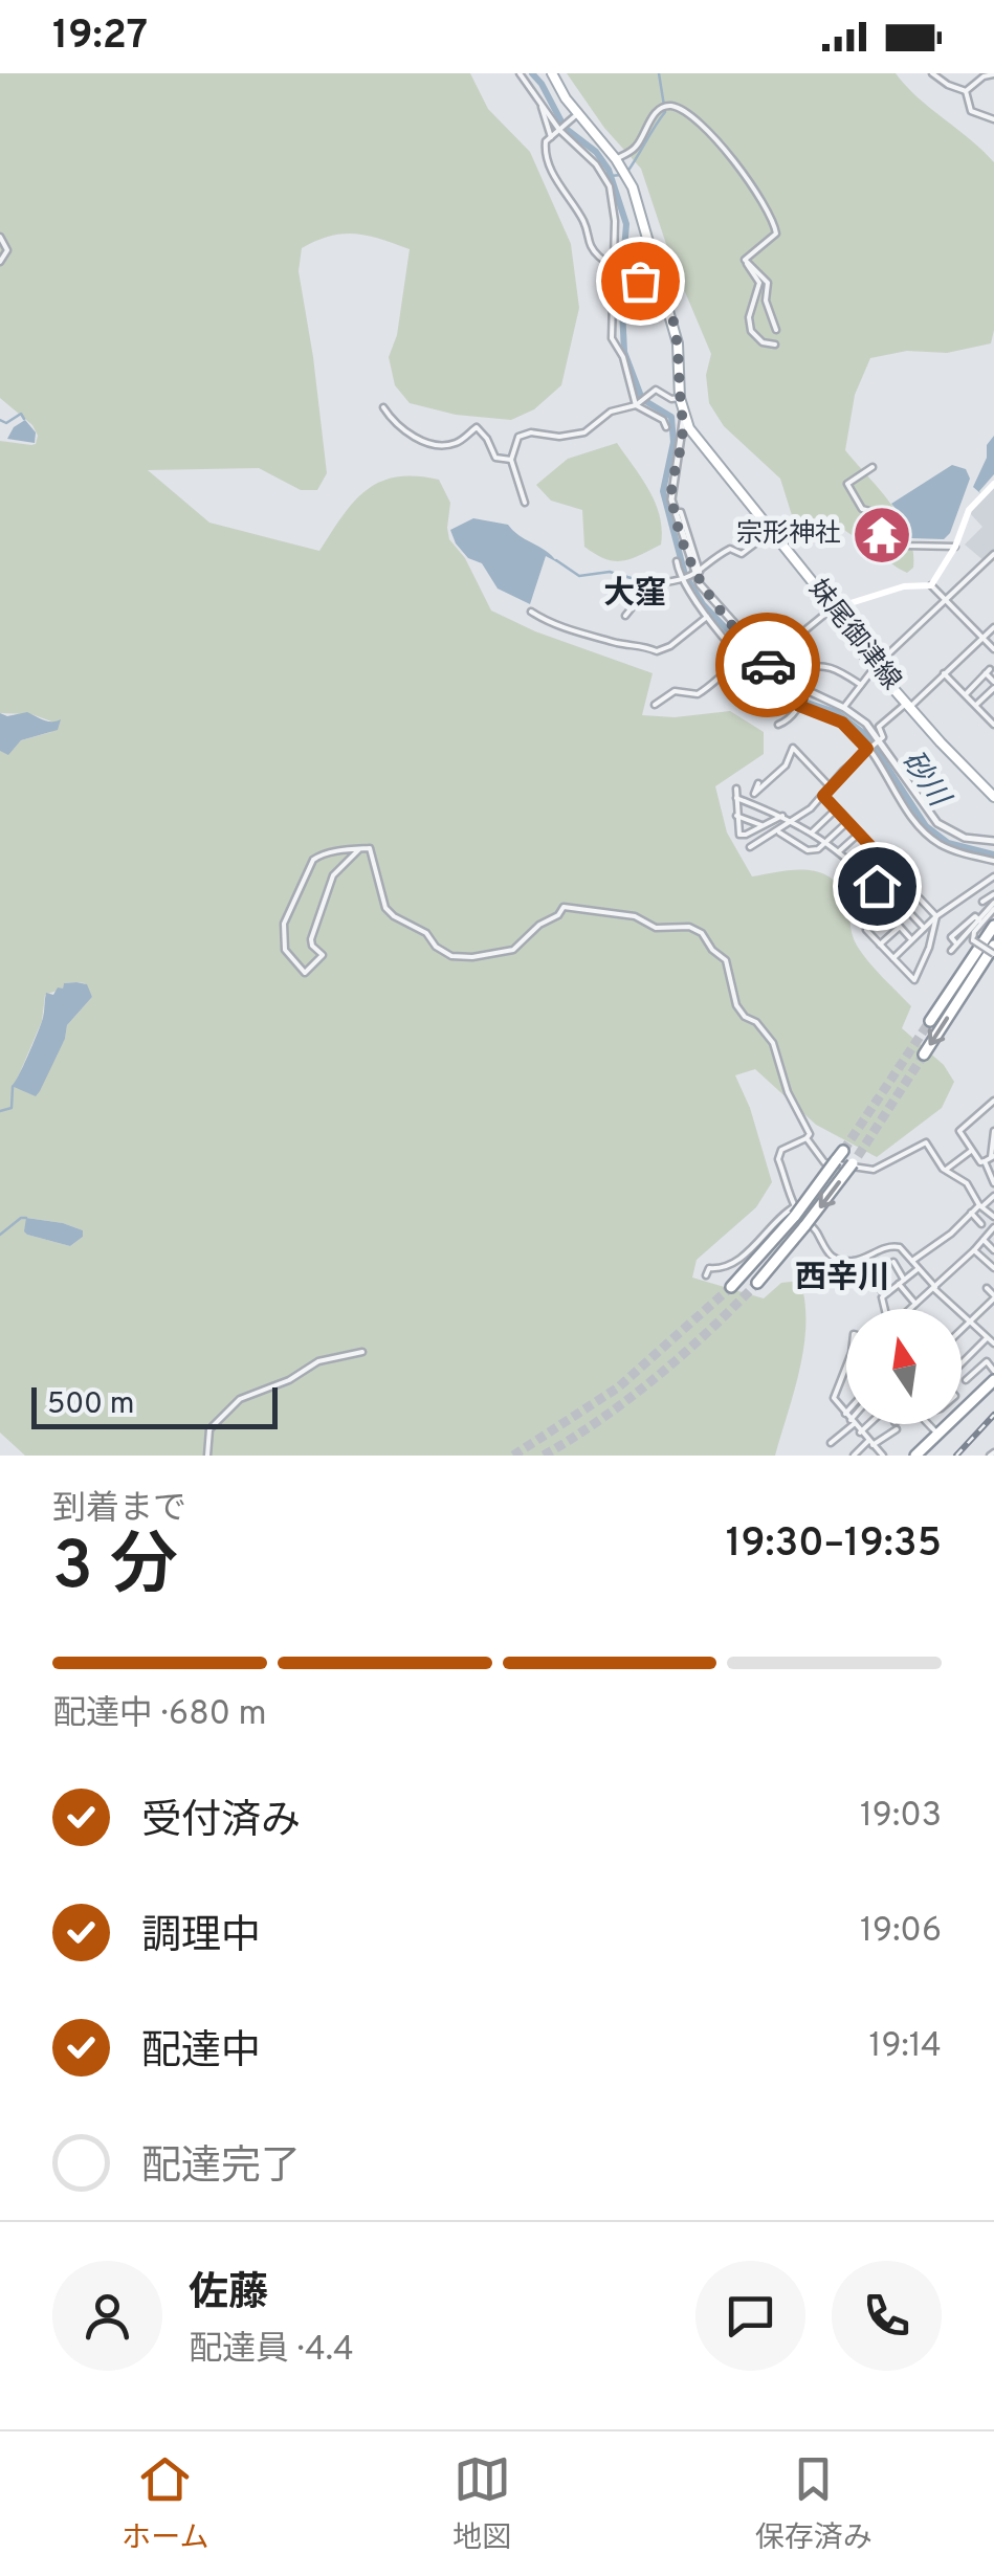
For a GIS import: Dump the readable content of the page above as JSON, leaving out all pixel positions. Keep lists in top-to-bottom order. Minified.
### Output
{"streets":{"main road":["妹尾御津線"]},"districts":["大窪","西辛川"],"water":["砂川"],"places":{"temple":["宗形神社"]},"scale_bar":"500 m","north":"top","page":{"status":"19:27","scale":"500 m","heading":["3 分","到着まで","19:30–19:35"],"panel":["佐藤","配達員 · 4.4"],"bar":"配達中 · 680 m","list":[["受付済み","19:03"],["調理中","19:06"],["配達中","19:14"],"配達完了"],"tabs":["ホーム","地図","保存済み"]}}
